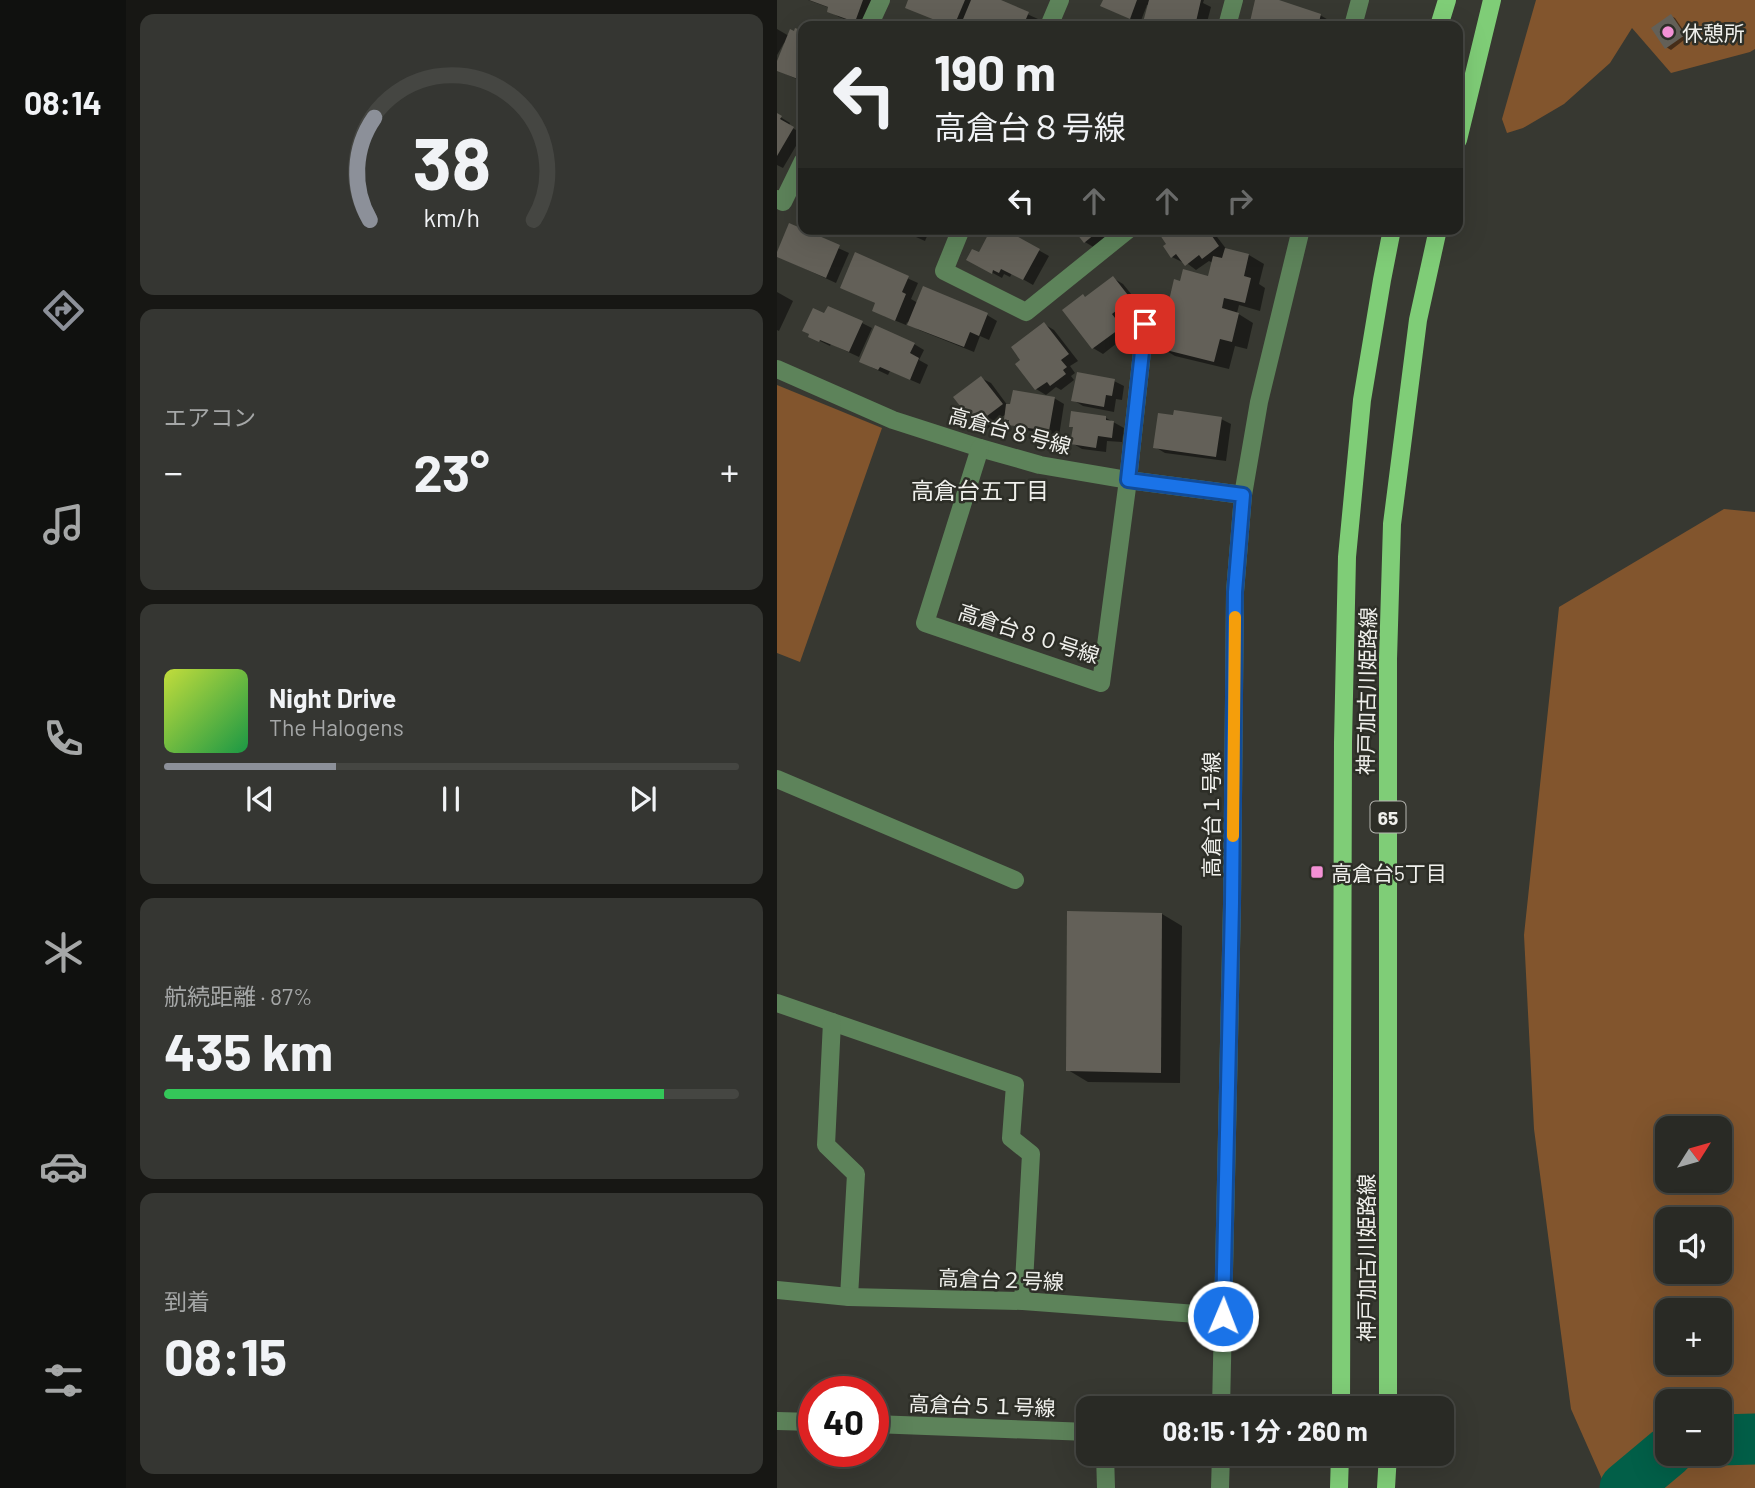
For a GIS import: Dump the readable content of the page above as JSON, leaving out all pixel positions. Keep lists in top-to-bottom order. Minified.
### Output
{"streets":{"main road":["神戸加古川姫路線","65"],"street":["高倉台８号線","高倉台８０号線","高倉台１号線","高倉台２号線","高倉台５１号線"]},"crossings":[["高倉台８号線","高倉台８０号線"],["高倉台８号線","高倉台１号線"],["高倉台１号線","高倉台２号線"]],"districts":["高倉台五丁目"],"places":{"other":["休憩所"],"transit":["高倉台5丁目"]},"north":"top right","page":{"tabs":"08:14","turn":["190 m","高倉台８号線"],"tile":["エアコン",["航続距離 · 87%","435 km"],["到着","08:15"]],"heat":["−","23°","+"],"song":["Night Drive","The Halogens"],"map_buttons":["+","−"],"limit":"40","trip":"08:15 · 1 分 · 260 m","gauge":["38","km/h"]}}
